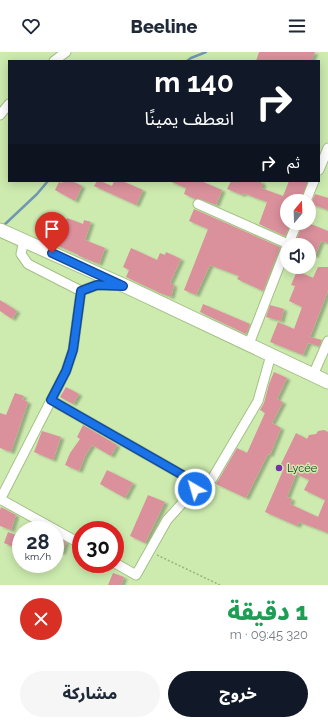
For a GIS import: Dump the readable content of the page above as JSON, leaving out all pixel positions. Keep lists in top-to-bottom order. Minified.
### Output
{"places":["Lycée"],"north":"top","page":{"header":"Beeline","turn":["140 m","انعطف يمينًا"],"then":"ثم","speed":"28 km/h","limit":"30","heading":["1 دقيقة","320 m · 09:45"],"buttons":["خروج","مشاركة"]}}
